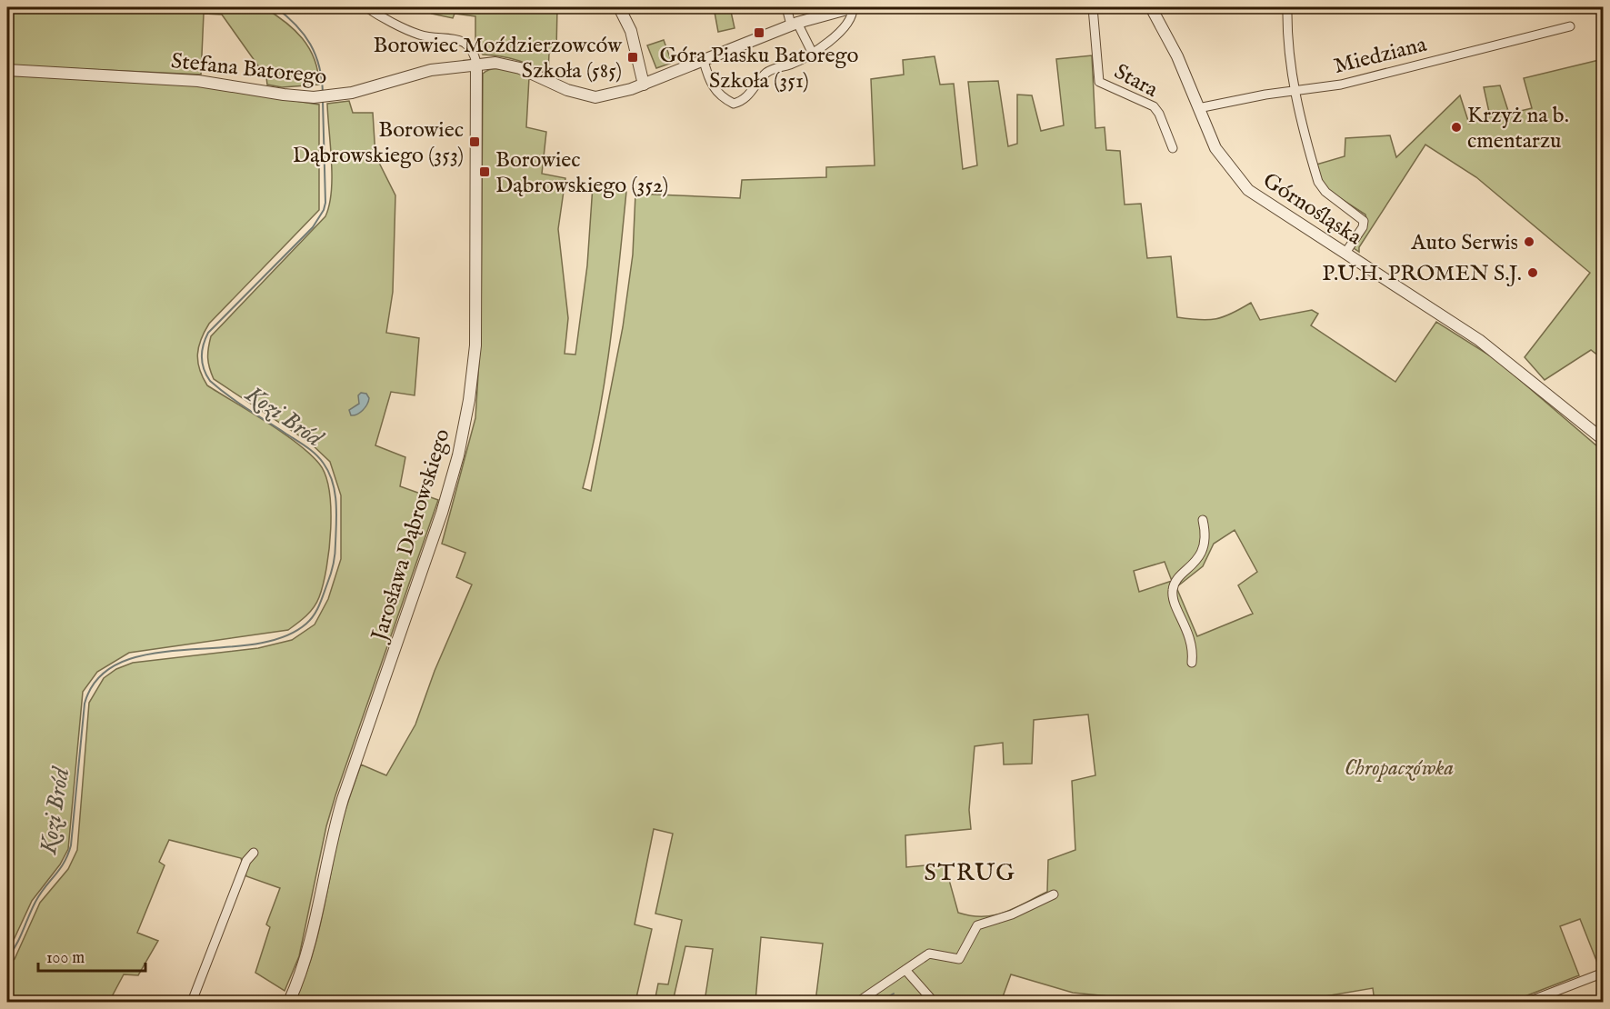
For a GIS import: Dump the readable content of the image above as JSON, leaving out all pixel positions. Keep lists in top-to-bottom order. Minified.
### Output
{"streets":{"street":["Miedziana","Stefana Batorego","Stara","Górnośląska","Jarosława Dąbrowskiego"]},"crossings":[["Miedziana","Górnośląska"],["Stefana Batorego","Jarosława Dąbrowskiego"]],"districts":["STRUG"],"water":["Kozi Bród"],"parks":["Chropaczówka"],"places":{"transit":["Góra Piasku Batorego Szkoła (351)","Borowiec Moździerzowców Szkoła (585)","Borowiec Dąbrowskiego (353)","Borowiec Dąbrowskiego (352)"],"other":["Krzyż na b. cmentarzu","Auto Serwis","P.U.H. PROMEN S.J."]},"scale_bar":"100 m"}
